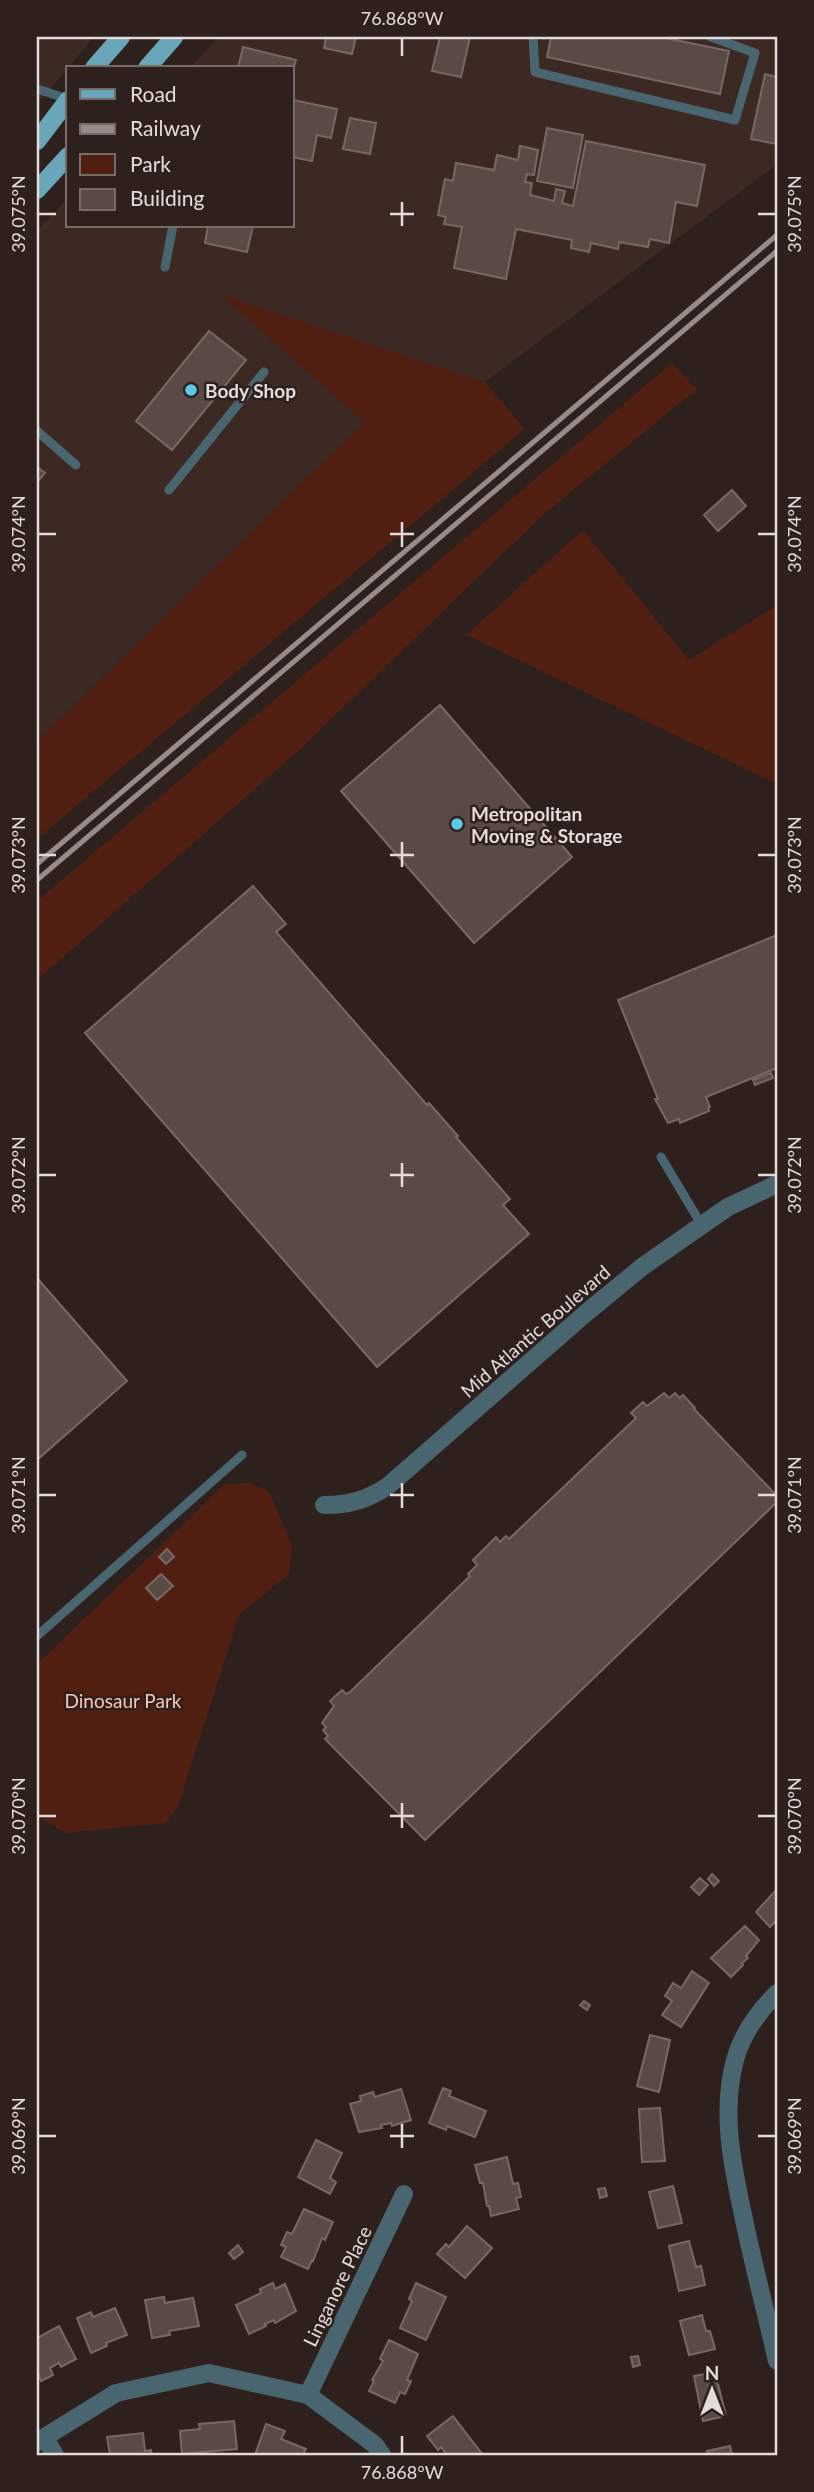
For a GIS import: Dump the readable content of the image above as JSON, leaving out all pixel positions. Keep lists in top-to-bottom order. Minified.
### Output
{"streets":{"street":["Mid Atlantic Boulevard","Linganore Place"]},"parks":["Dinosaur Park"],"places":["Body Shop","Metropolitan Moving & Storage"],"legend":["Road","Railway","Park","Building"],"north":"top","coordinates":["76.868°W","39.075°N","39.074°N","39.073°N","39.072°N","39.071°N","39.070°N","39.069°N"]}
